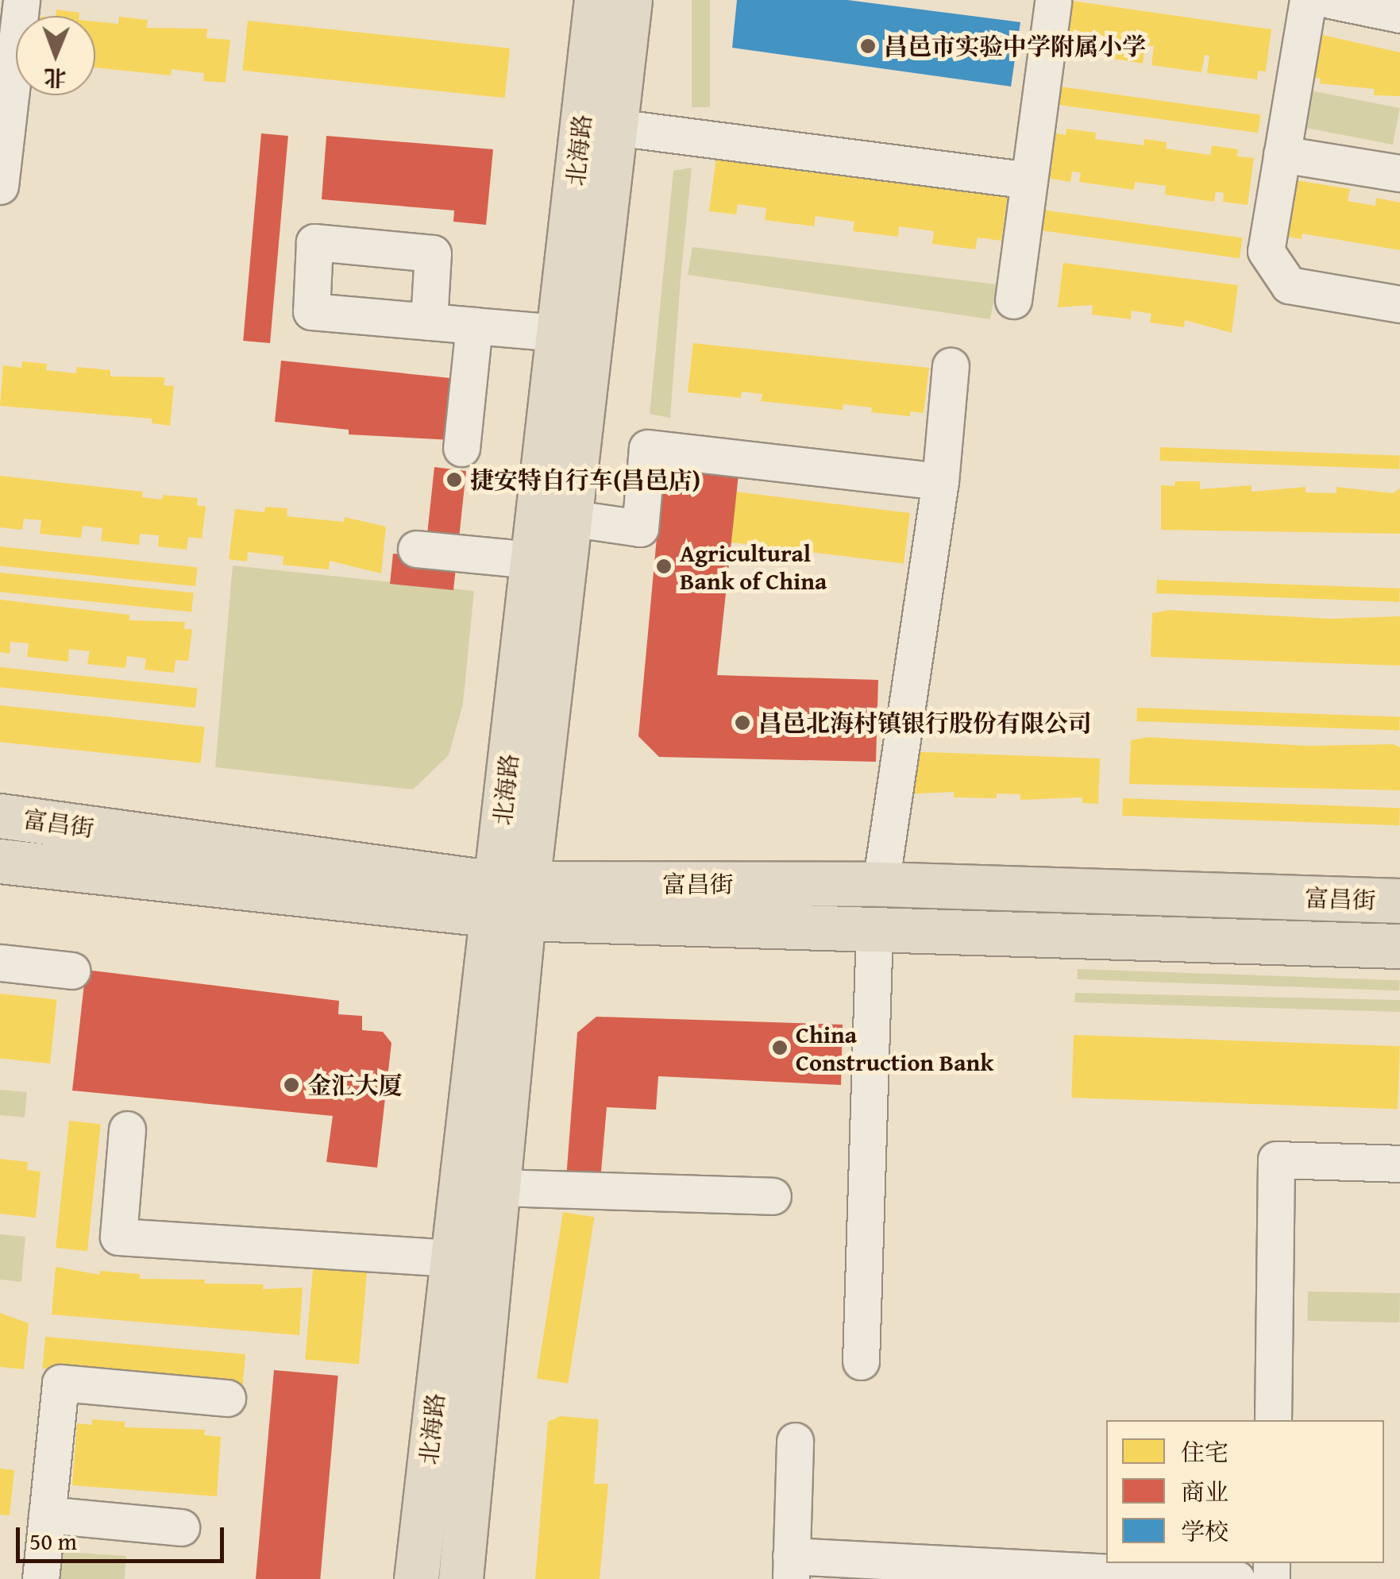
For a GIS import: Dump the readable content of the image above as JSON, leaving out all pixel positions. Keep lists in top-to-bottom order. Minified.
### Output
{"streets":{"main road":["北海路","富昌街"]},"crossings":[["北海路","富昌街"]],"places":["昌邑市实验中学附属小学","捷安特自行车(昌邑店)","Agricultural Bank of China","昌邑北海村镇银行股份有限公司","China Construction Bank","金汇大厦"],"legend":["住宅","商业","学校"],"scale_bar":"50 m","north":"bottom"}
